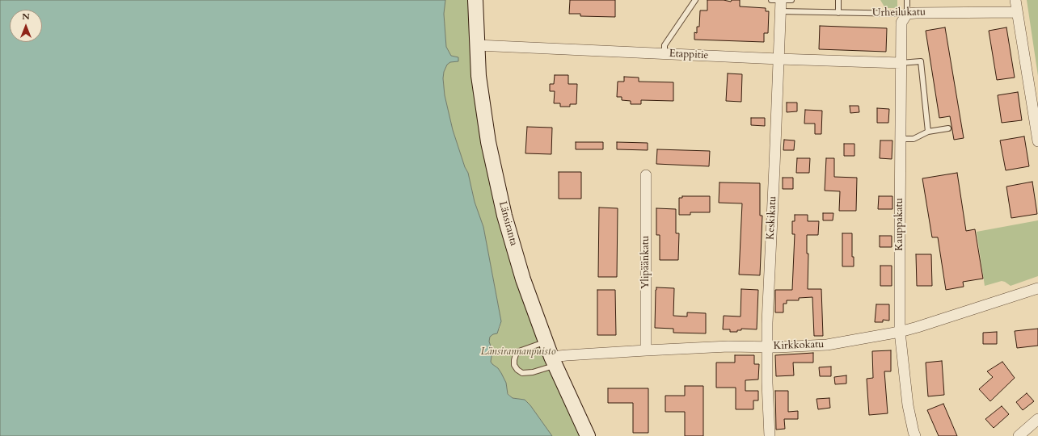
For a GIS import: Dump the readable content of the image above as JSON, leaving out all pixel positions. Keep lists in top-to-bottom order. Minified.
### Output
{"streets":{"street":["Urheilukatu","Etappitie","Keskikatu","Länsiranta","Kauppakatu","Ylipäänkatu","Kirkkokatu"]},"crossings":[["Urheilukatu","Keskikatu"],["Urheilukatu","Kauppakatu"],["Etappitie","Keskikatu"],["Etappitie","Länsiranta"],["Etappitie","Kauppakatu"],["Keskikatu","Kirkkokatu"],["Länsiranta","Kirkkokatu"],["Kauppakatu","Kirkkokatu"],["Ylipäänkatu","Kirkkokatu"]],"parks":["Länsirannanpuisto"],"north":"top"}
